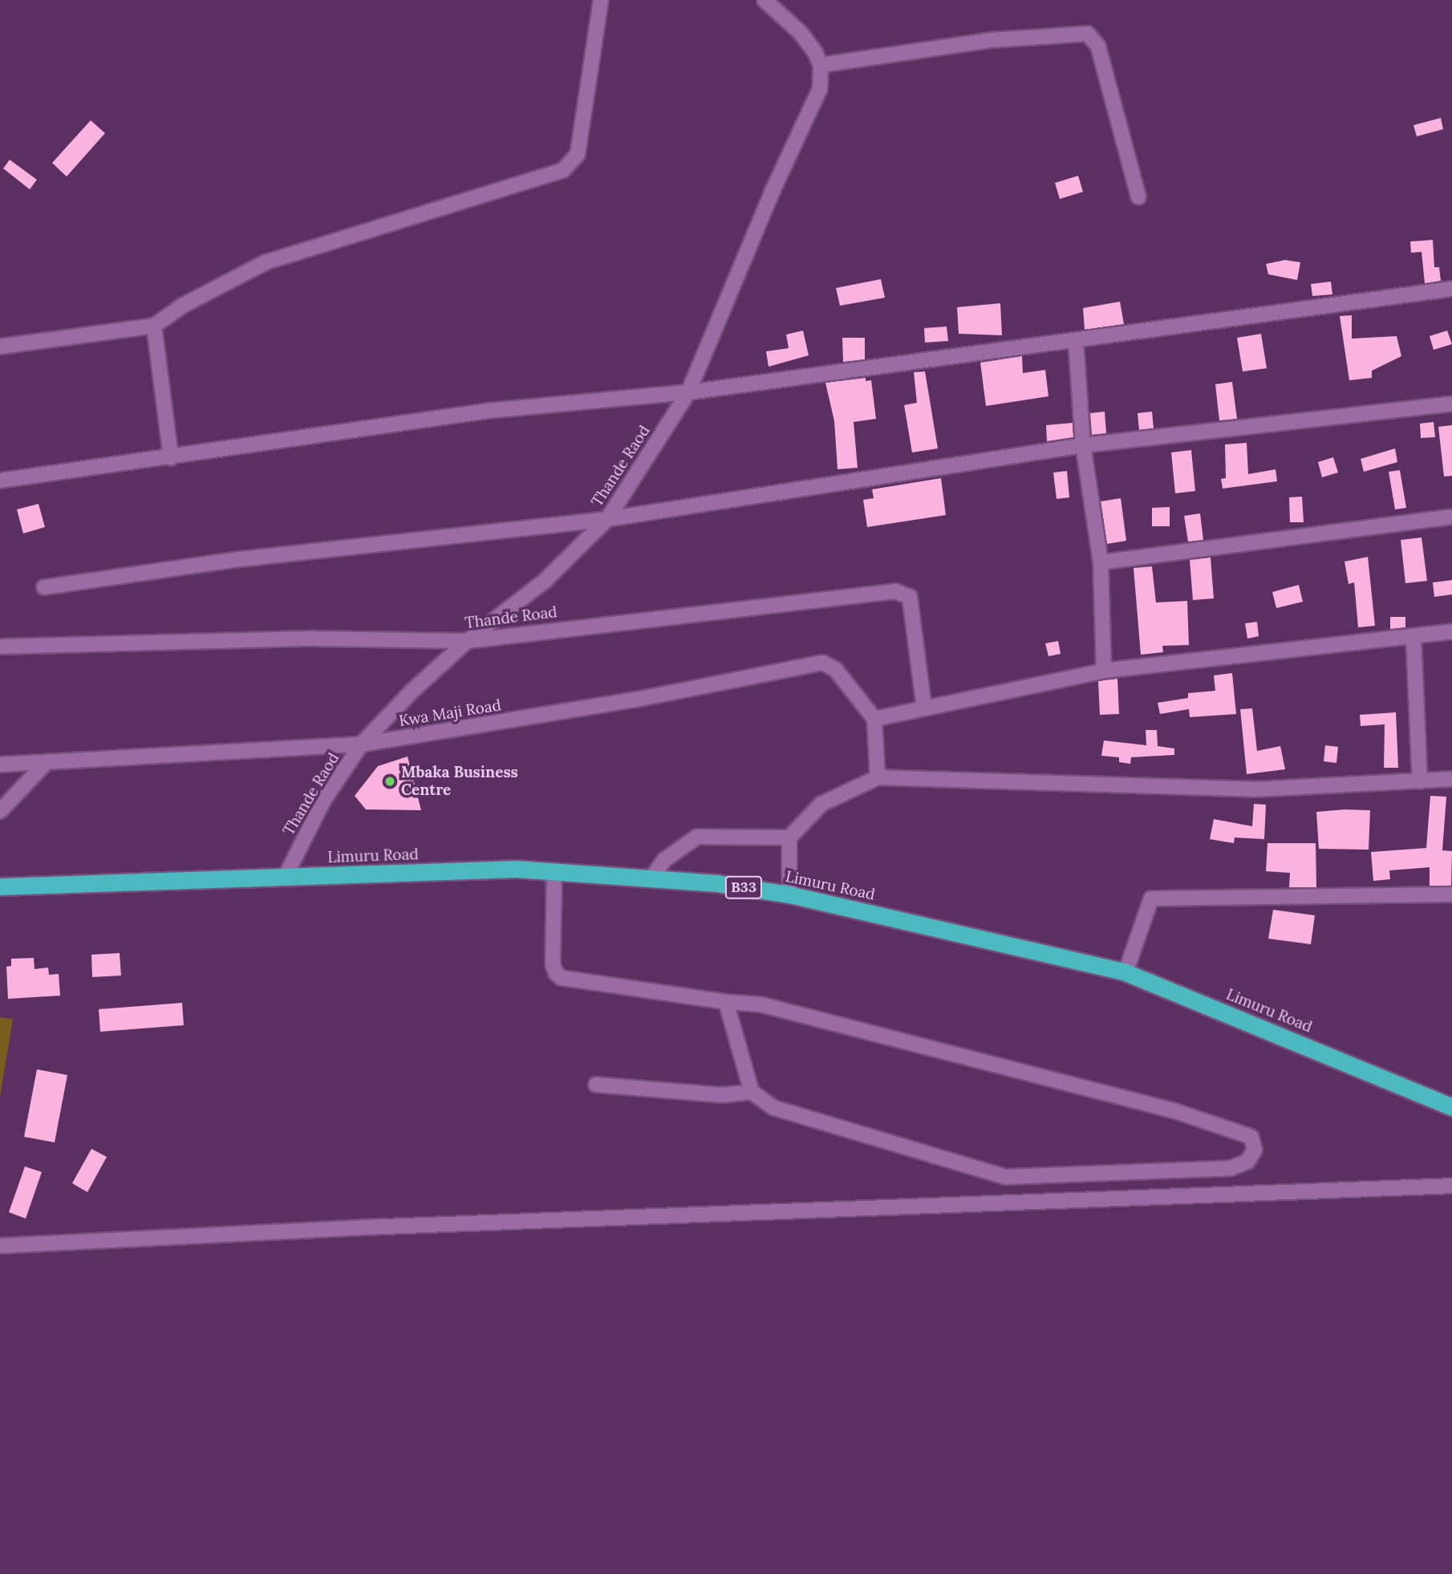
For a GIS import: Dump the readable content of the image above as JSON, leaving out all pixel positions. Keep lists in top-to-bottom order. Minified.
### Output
{"streets":{"highway":["Limuru Road","B33"],"street":["Thande Raod","Thande Road","Kwa Maji Road"]},"crossings":[["Thande Raod","Thande Road"],["Thande Raod","Kwa Maji Road"],["Thande Raod","Limuru Road"]],"places":["Mbaka Business Centre"]}
